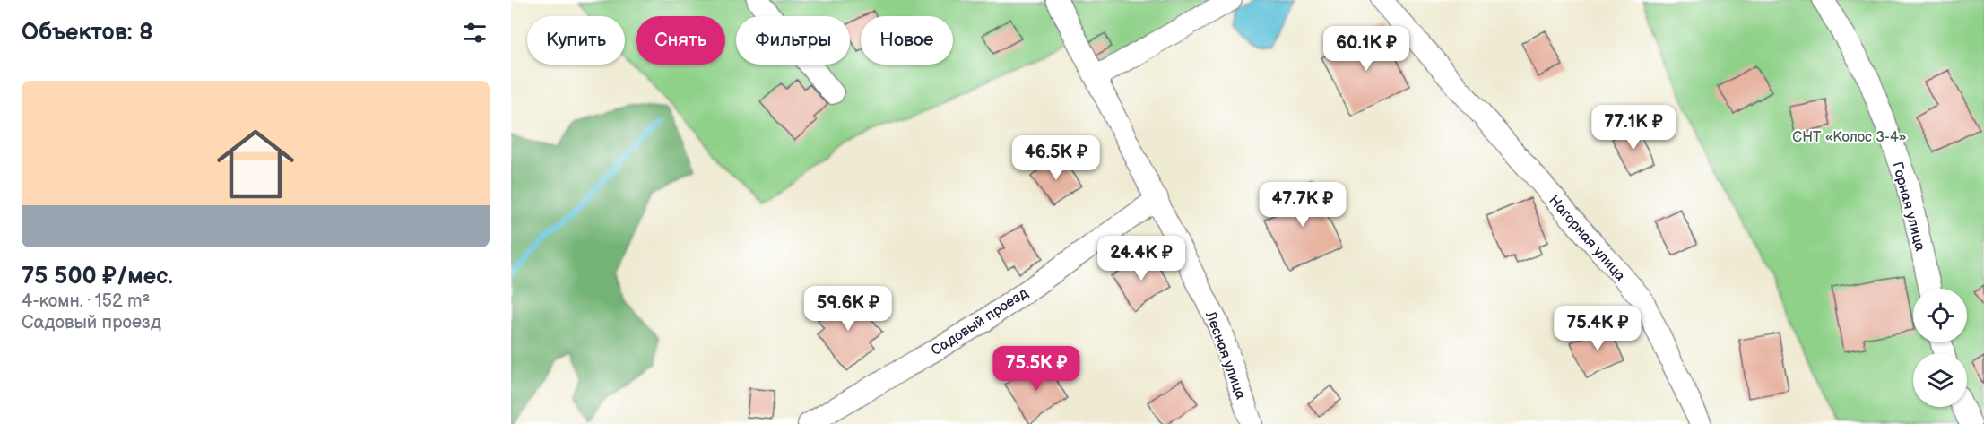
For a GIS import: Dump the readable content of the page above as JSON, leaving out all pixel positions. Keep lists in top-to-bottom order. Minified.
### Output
{"streets":{"street":["Горная улица","Нагорная улица","Садовый проезд","Лесная улица"]},"crossings":[["Садовый проезд","Лесная улица"]],"parks":["СНТ «Колос 3-4»"],"page":{"heading":"Объектов: 8","chip":["Купить","Снять","Фильтры","Новое"],"price":["60.1K ₽","77.1K ₽","46.5K ₽","47.7K ₽","24.4K ₽","59.6K ₽","75.4K ₽","75.5K ₽"],"list":[{"name":"75 500 ₽/мес.","note":"4-комн. · 152 m² · Садовый проезд"}]}}
